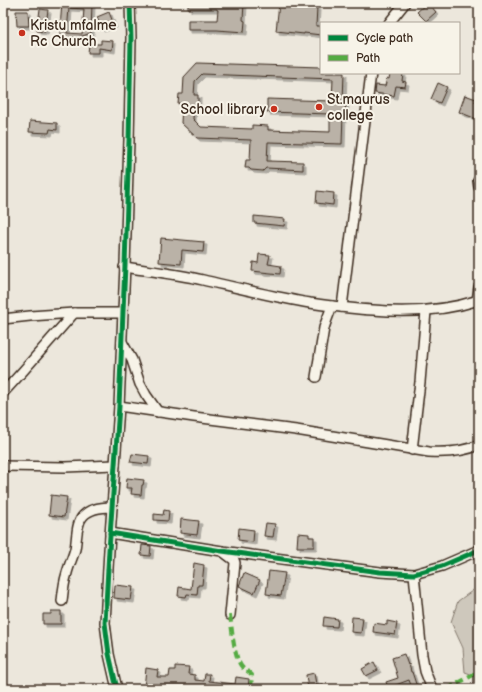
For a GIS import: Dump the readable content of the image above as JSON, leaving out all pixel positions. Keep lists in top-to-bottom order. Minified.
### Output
{"places":["Kristu mfalme Rc Church","St.maurus college","School library"],"legend":["Cycle path","Path"]}
